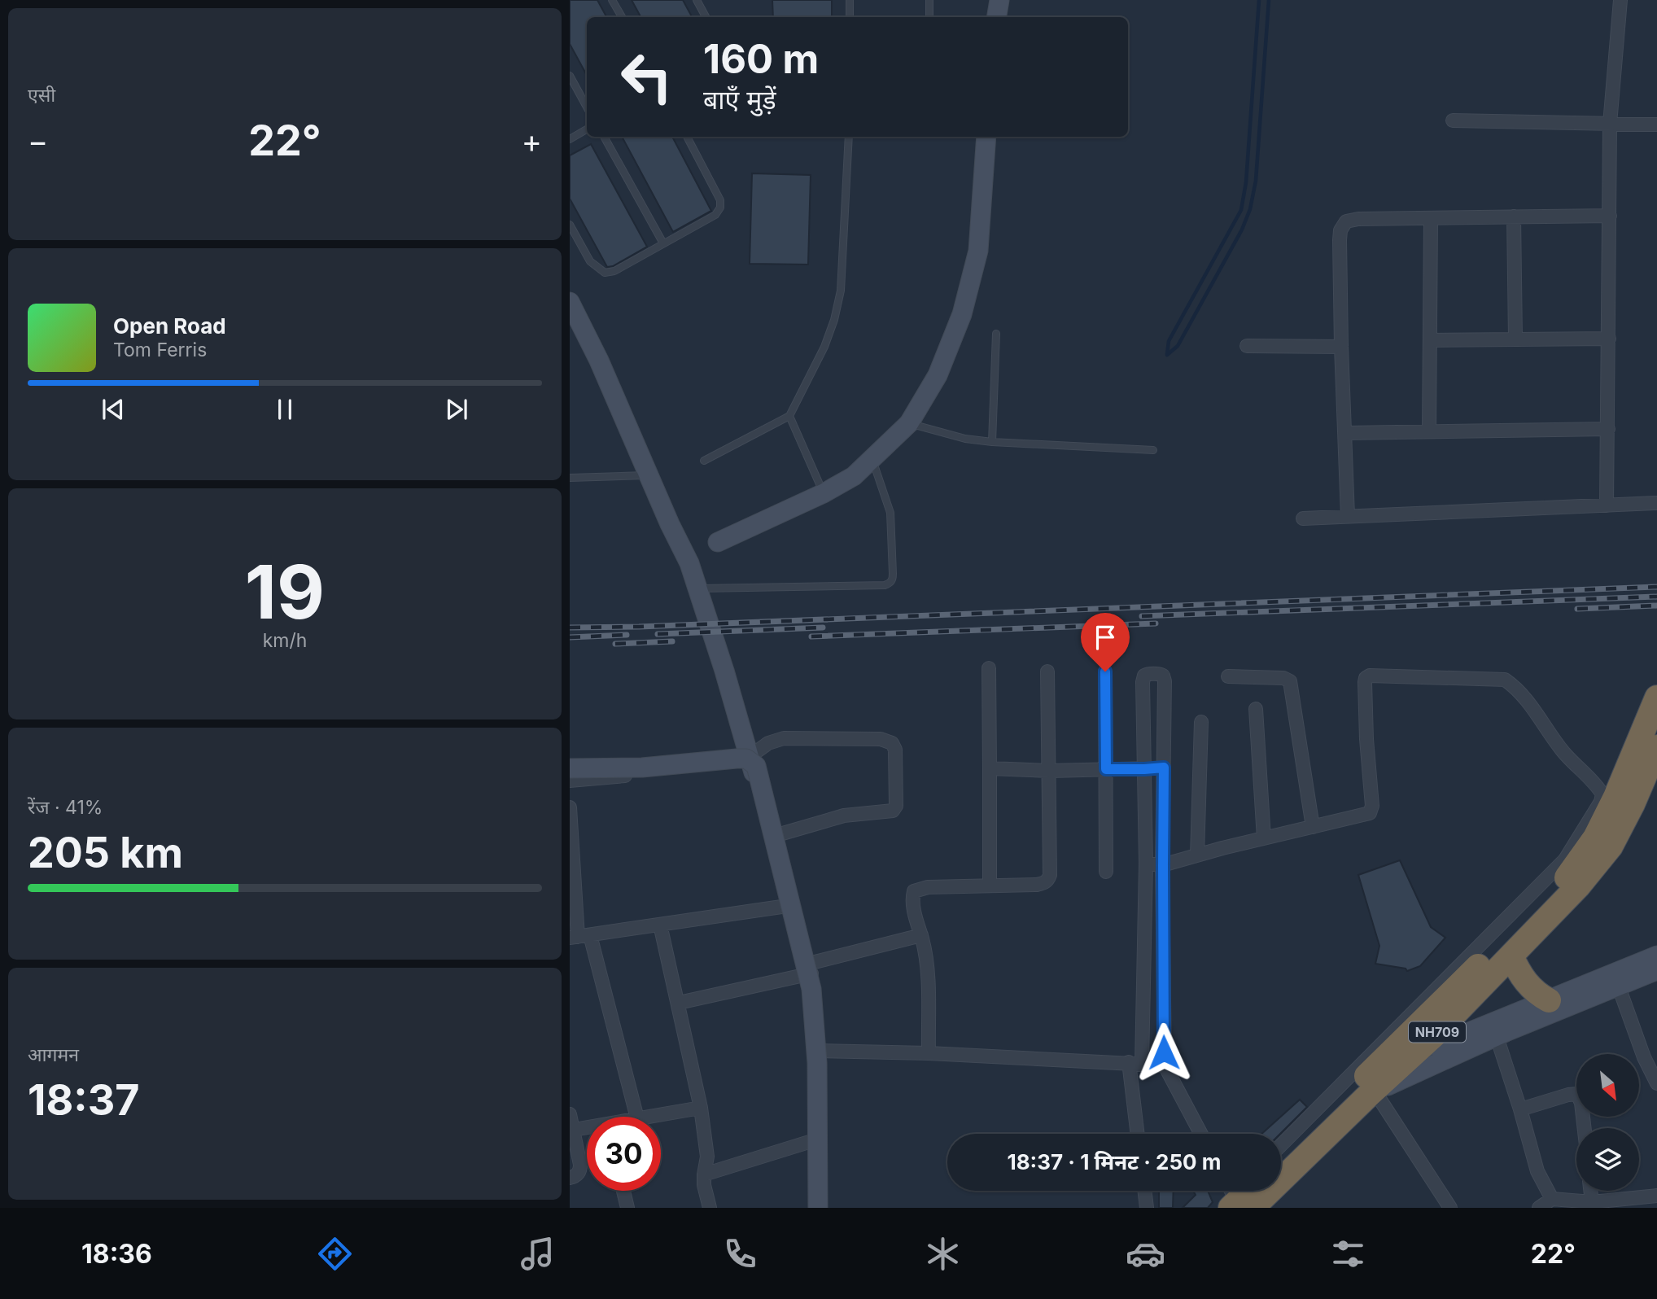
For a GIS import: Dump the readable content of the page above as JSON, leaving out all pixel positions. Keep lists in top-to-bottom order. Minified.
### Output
{"streets":{"highway":["NH709"]},"north":"bottom right","page":{"tile":["एसी",["19","km/h"],["रेंज · 41%","205 km"],["आगमन","18:37"]],"turn":["160 m","बाएँ मुड़ें"],"heat":["−","22°","+"],"song":["Open Road","Tom Ferris"],"limit":"30","trip":"18:37 · 1 मिनट · 250 m","tabs":["18:36","22°"]}}
